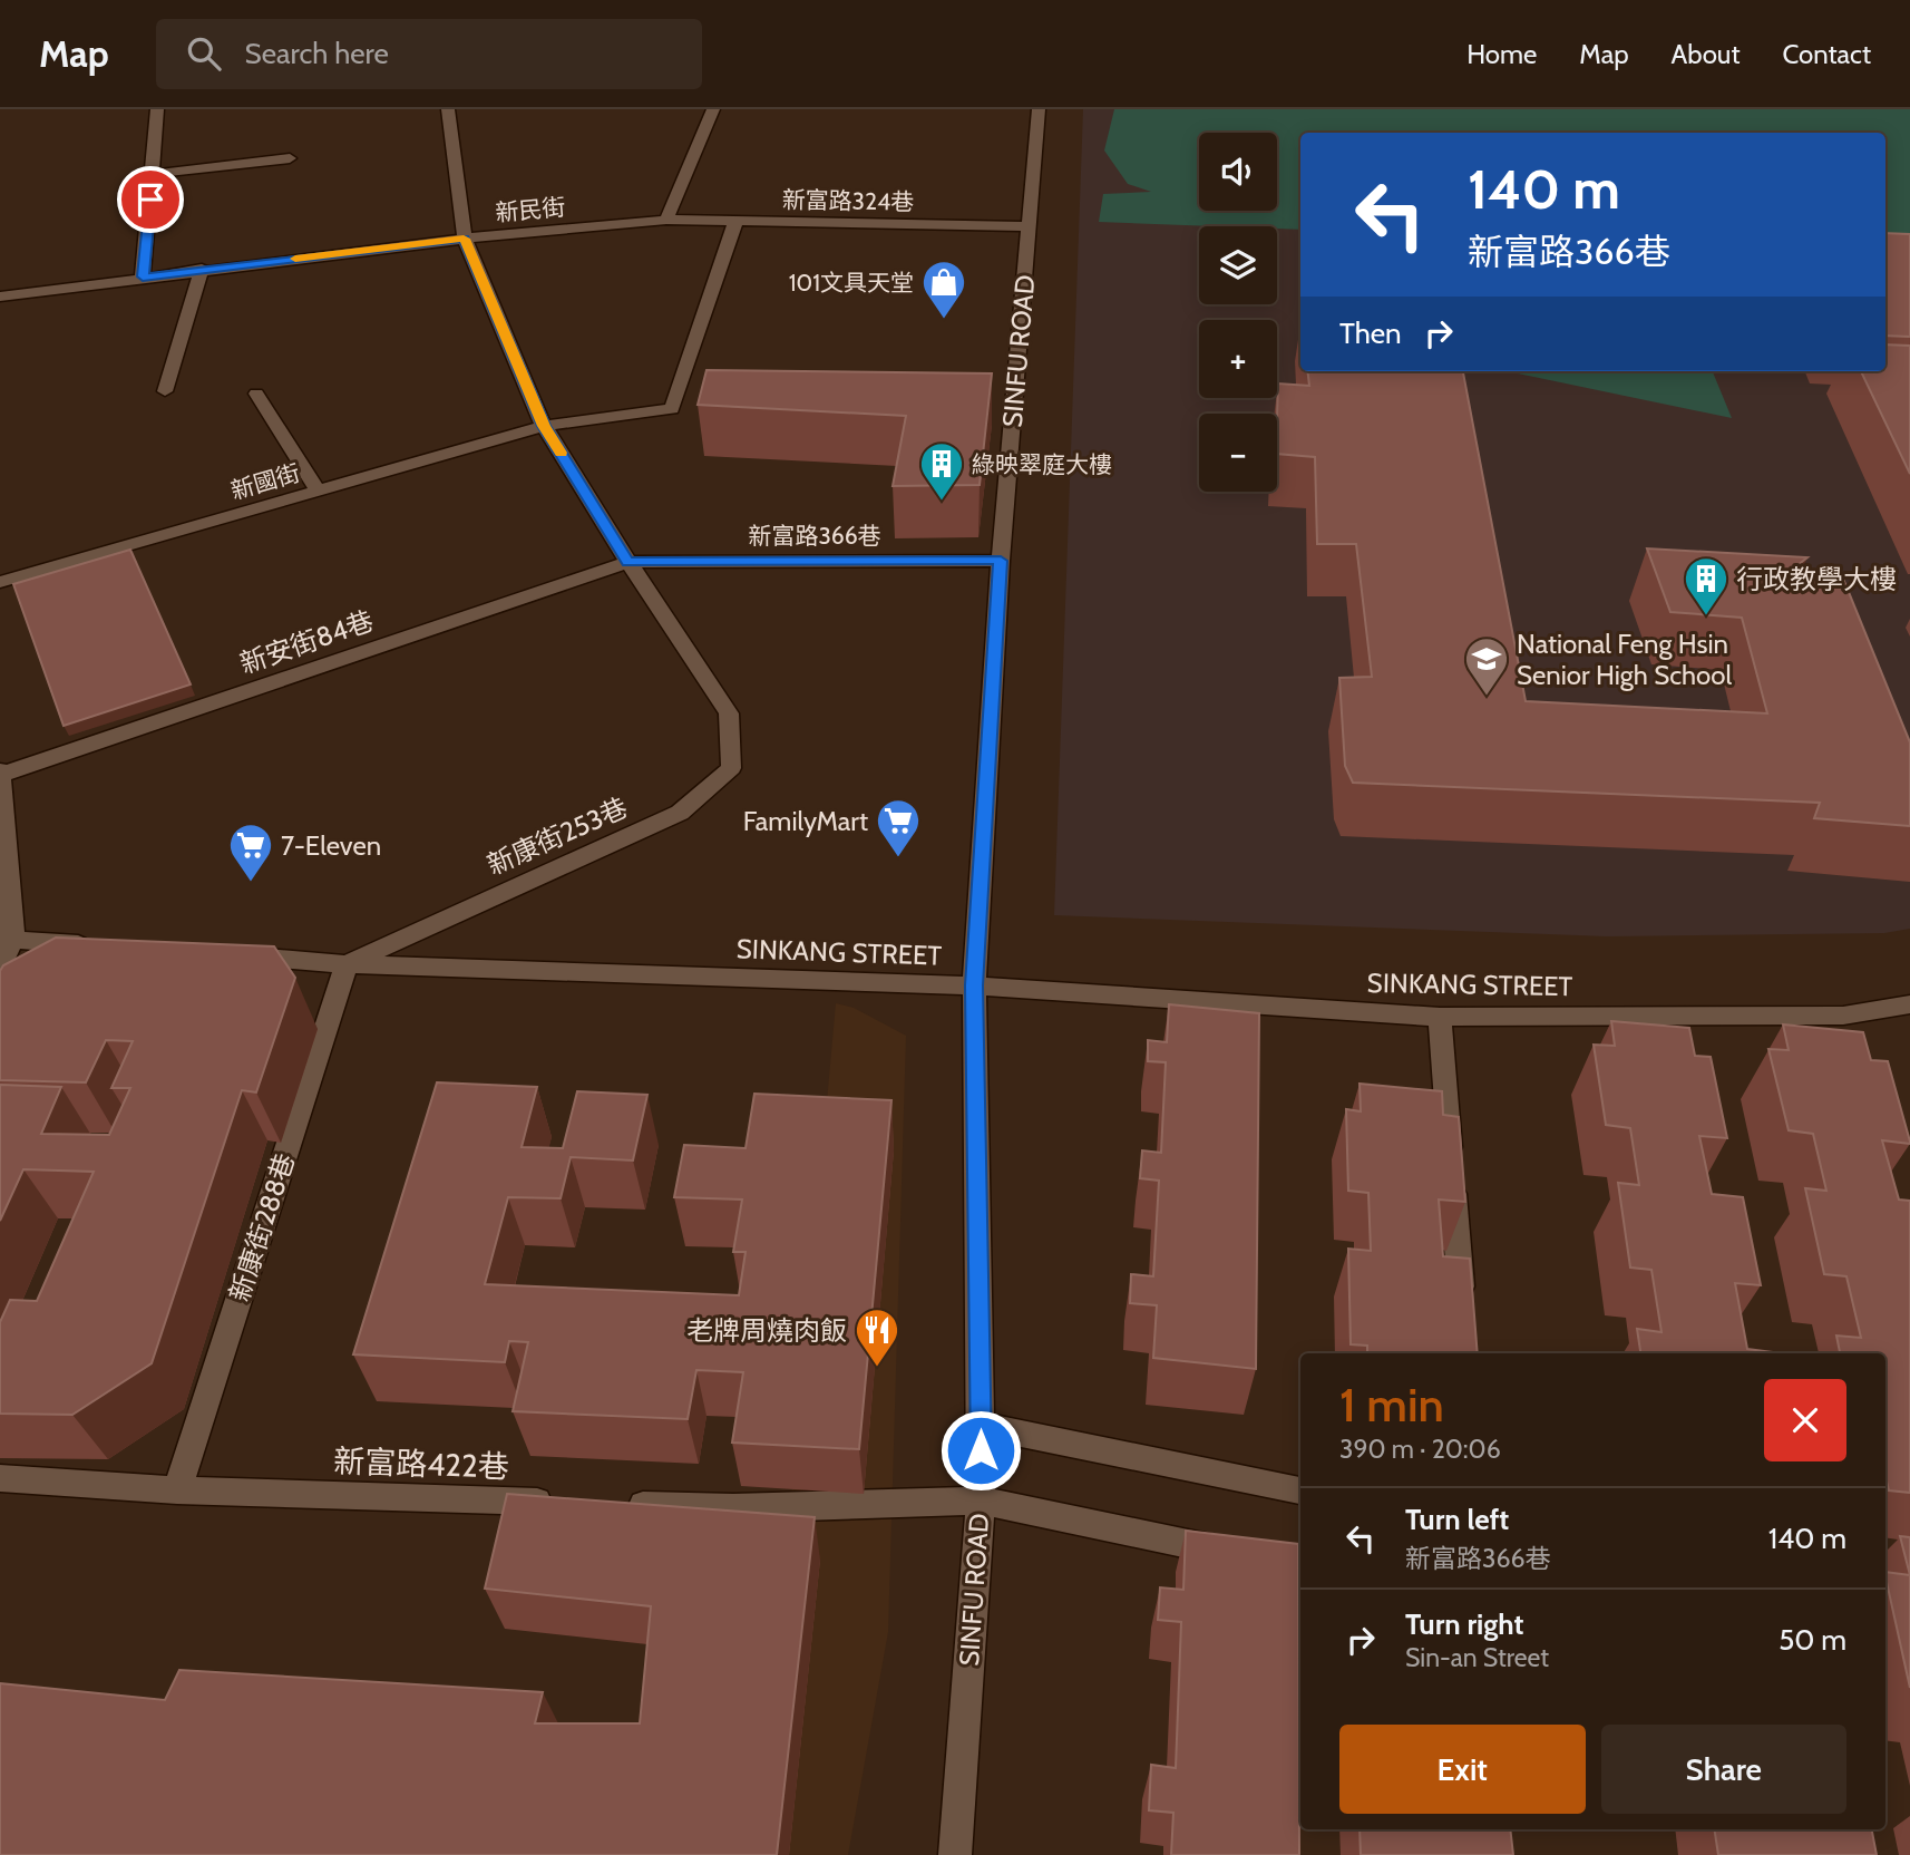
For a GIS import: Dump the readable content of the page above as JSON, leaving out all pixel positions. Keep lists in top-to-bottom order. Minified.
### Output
{"streets":{"street":["新富路324巷","新民街","SINFU ROAD","新國街","新富路366巷","新安街84巷","新康街253巷","SINKANG STREET","新康街288巷","新富路422巷"]},"crossings":[["新富路324巷","新民街"],["新富路324巷","SINFU ROAD"],["新富路324巷","新國街"],["SINFU ROAD","新富路366巷"],["SINFU ROAD","SINKANG STREET"],["新富路366巷","新安街84巷"],["新富路366巷","新康街253巷"],["新安街84巷","新康街253巷"],["新康街253巷","SINKANG STREET"],["新康街253巷","新康街288巷"],["SINKANG STREET","新康街288巷"],["新康街288巷","新富路422巷"]],"places":{"shop":["101文具天堂"],"building":["綠映翠庭大樓","行政教學大樓"],"school or university":["National Feng Hsin Senior High School"],"supermarket":["FamilyMart","7-Eleven"],"restaurant":["老牌周燒肉飯"]},"page":{"header":"Map","search":"Search here","nav":["Home","Map","About","Contact"],"map_buttons":["+","−"],"turn":["140 m","新富路366巷"],"then":"Then","heading":["1 min","390 m · 20:06"],"list":[{"name":"Turn left","note":"新富路366巷","value":"140 m"},{"name":"Turn right","note":"Sin-an Street","value":"50 m"}],"buttons":["Exit","Share"]}}
